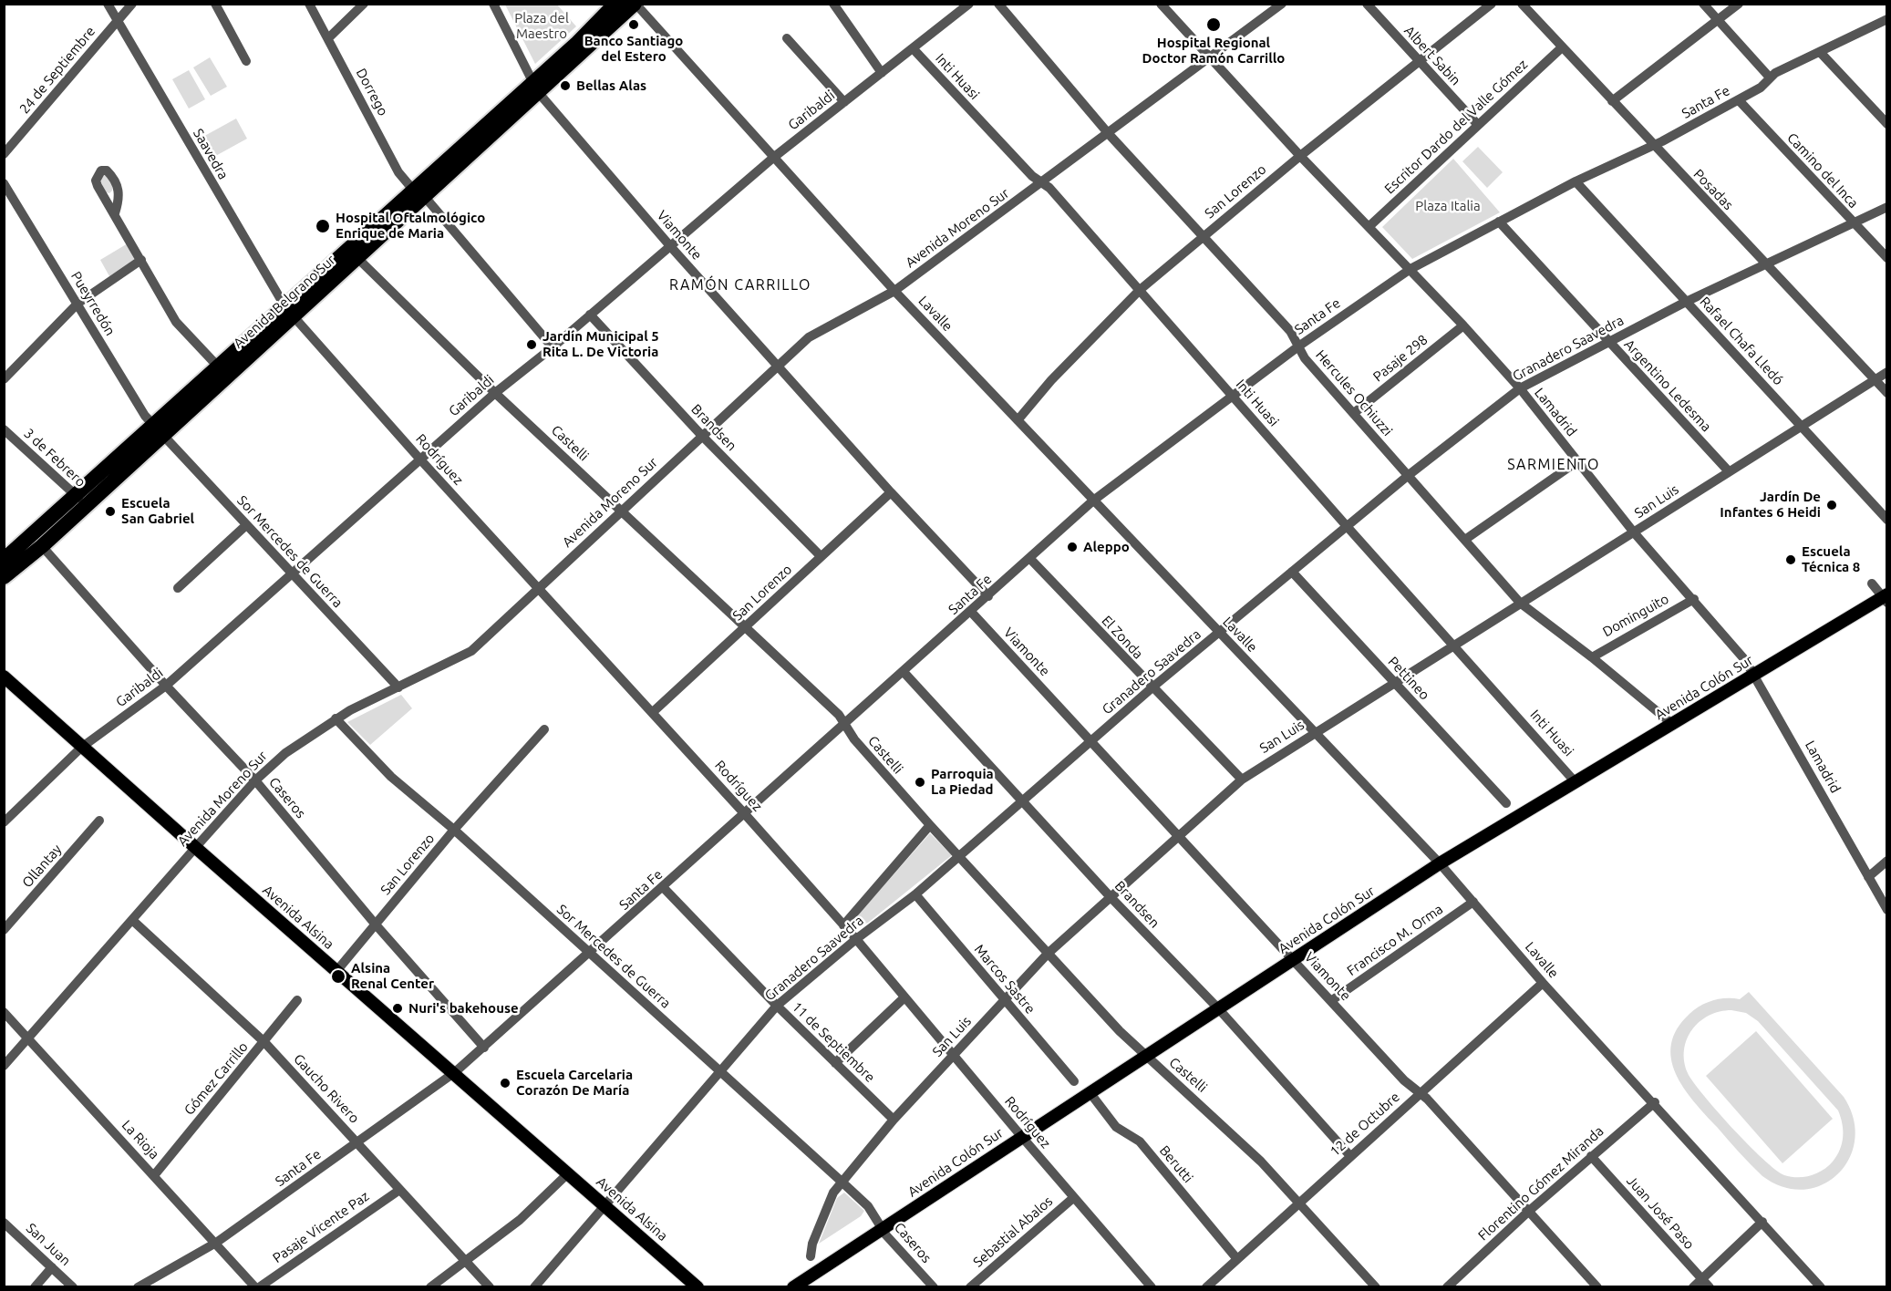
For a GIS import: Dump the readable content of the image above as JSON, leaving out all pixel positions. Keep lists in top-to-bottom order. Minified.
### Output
{"streets":{"highway":["Avenida Belgrano Sur"],"main road":["Avenida Colón Sur","Avenida Alsina"],"street":["Albert Sabin","24 de Septiembre","Inti Huasi","Dorrego","Santa Fe","Garibaldi","Escritor Dardo del Valle Gómez","Saavedra","Camino del Inca","Posadas","San Lorenzo","Avenida Moreno Sur","Viamonte","Pueyrredón","Lavalle","Rafael Chafa Lledó","Granadero Saavedra","Pasaje 298","Argentino Ledesma","Hercules Ochiuzzi","Lamadrid","Brandsen","Castelli","3 de Febrero","Rodríguez","San Luis","Sor Mercedes de Guerra","Dominguito","El Zonda","Pettineo","Caseros","Ollantay","Francisco M. Orma","Marcos Sastre","11 de Septiembre","Gómez Carrillo","Gaucho Rivero","12 de Octubre","La Rioja","Berutti","Florentino Gómez Miranda","Juan José Paso","Pasaje Vicente Paz","Sebastial Abalos","San Juan"]},"crossings":[["Albert Sabin","Escritor Dardo del Valle Gómez"],["Albert Sabin","San Lorenzo"],["24 de Septiembre","Saavedra"],["Inti Huasi","Santa Fe"],["Inti Huasi","Garibaldi"],["Inti Huasi","San Lorenzo"],["Inti Huasi","Avenida Moreno Sur"],["Inti Huasi","Granadero Saavedra"],["Inti Huasi","San Luis"],["Inti Huasi","Avenida Colón Sur"],["Dorrego","Avenida Belgrano Sur"],["Santa Fe","Camino del Inca"],["Santa Fe","Posadas"],["Santa Fe","Viamonte"],["Santa Fe","Lavalle"],["Santa Fe","Rafael Chafa Lledó"],["Santa Fe","Argentino Ledesma"],["Santa Fe","Hercules Ochiuzzi"],["Santa Fe","Lamadrid"],["Santa Fe","Brandsen"],["Santa Fe","Castelli"],["Santa Fe","Rodríguez"],["Santa Fe","Sor Mercedes de Guerra"],["Santa Fe","El Zonda"],["Santa Fe","Caseros"],["Santa Fe","Avenida Alsina"],["Santa Fe","11 de Septiembre"],["Santa Fe","Gaucho Rivero"],["Santa Fe","La Rioja"],["Garibaldi","Viamonte"],["Garibaldi","Lavalle"],["Garibaldi","Brandsen"],["Garibaldi","Castelli"],["Garibaldi","Rodríguez"],["Garibaldi","Sor Mercedes de Guerra"],["Garibaldi","Caseros"],["Garibaldi","Avenida Alsina"],["Escritor Dardo del Valle Gómez","Posadas"],["Escritor Dardo del Valle Gómez","Lamadrid"],["Saavedra","Avenida Belgrano Sur"],["Saavedra","Rodríguez"],["Camino del Inca","Granadero Saavedra"],["Posadas","Granadero Saavedra"],["Posadas","San Luis"],["San Lorenzo","Viamonte"],["San Lorenzo","Lavalle"],["San Lorenzo","Hercules Ochiuzzi"],["San Lorenzo","Lamadrid"],["San Lorenzo","Brandsen"],["San Lorenzo","Castelli"],["San Lorenzo","Rodríguez"],["San Lorenzo","Sor Mercedes de Guerra"],["San Lorenzo","Caseros"],["San Lorenzo","Avenida Alsina"],["Avenida Moreno Sur","Viamonte"],["Avenida Moreno Sur","Lavalle"],["Avenida Moreno Sur","Hercules Ochiuzzi"],["Avenida Moreno Sur","Lamadrid"],["Avenida Moreno Sur","Brandsen"],["Avenida Moreno Sur","Castelli"],["Avenida Moreno Sur","Rodríguez"],["Avenida Moreno Sur","Sor Mercedes de Guerra"],["Avenida Moreno Sur","Caseros"],["Avenida Moreno Sur","Avenida Alsina"],["Avenida Moreno Sur","Gaucho Rivero"],["Avenida Moreno Sur","La Rioja"],["Viamonte","Avenida Belgrano Sur"],["Viamonte","Granadero Saavedra"],["Viamonte","San Luis"],["Viamonte","Avenida Colón Sur"],["Viamonte","Francisco M. Orma"],["Viamonte","12 de Octubre"],["Viamonte","Florentino Gómez Miranda"],["Avenida Belgrano Sur","Pueyrredón"],["Avenida Belgrano Sur","Lavalle"],["Avenida Belgrano Sur","Castelli"],["Avenida Belgrano Sur","3 de Febrero"],["Avenida Belgrano Sur","Rodríguez"],["Avenida Belgrano Sur","Sor Mercedes de Guerra"],["Avenida Belgrano Sur","Caseros"],["Pueyrredón","Sor Mercedes de Guerra"],["Lavalle","Granadero Saavedra"],["Lavalle","San Luis"],["Lavalle","Avenida Colón Sur"],["Lavalle","Francisco M. Orma"],["Lavalle","12 de Octubre"],["Lavalle","Florentino Gómez Miranda"],["Rafael Chafa Lledó","Granadero Saavedra"],["Rafael Chafa Lledó","San Luis"],["Granadero Saavedra","Argentino Ledesma"],["Granadero Saavedra","Hercules Ochiuzzi"],["Granadero Saavedra","Lamadrid"],["Granadero Saavedra","Brandsen"],["Granadero Saavedra","Castelli"],["Granadero Saavedra","Rodríguez"],["Granadero Saavedra","Sor Mercedes de Guerra"],["Granadero Saavedra","El Zonda"],["Granadero Saavedra","Pettineo"],["Granadero Saavedra","Avenida Alsina"],["Granadero Saavedra","Marcos Sastre"],["Granadero Saavedra","11 de Septiembre"],["Pasaje 298","Hercules Ochiuzzi"],["Pasaje 298","Lamadrid"],["Argentino Ledesma","San Luis"],["Hercules Ochiuzzi","San Luis"],["Hercules Ochiuzzi","Dominguito"],["Hercules Ochiuzzi","Avenida Colón Sur"],["Lamadrid","San Luis"],["Lamadrid","Dominguito"],["Lamadrid","Avenida Colón Sur"],["Brandsen","San Luis"],["Brandsen","Avenida Colón Sur"],["Brandsen","12 de Octubre"],["Castelli","San Luis"],["Castelli","Avenida Colón Sur"],["Castelli","12 de Octubre"],["Rodríguez","San Luis"],["Rodríguez","Avenida Colón Sur"],["Rodríguez","Sebastial Abalos"],["San Luis","Sor Mercedes de Guerra"],["San Luis","El Zonda"],["San Luis","Pettineo"],["San Luis","Marcos Sastre"],["San Luis","11 de Septiembre"],["Sor Mercedes de Guerra","Caseros"],["Avenida Colón Sur","Caseros"],["Avenida Colón Sur","Berutti"],["Gómez Carrillo","Gaucho Rivero"],["Gómez Carrillo","La Rioja"],["Gaucho Rivero","Pasaje Vicente Paz"],["12 de Octubre","Berutti"],["La Rioja","Pasaje Vicente Paz"],["Florentino Gómez Miranda","Juan José Paso"]],"districts":["RAMÓN CARRILLO","SARMIENTO"],"parks":["Plaza del Maestro","Plaza Italia"],"places":["Banco Santiago del Estero","Hospital Regional Doctor Ramón Carrillo","Bellas Alas","Hospital Oftalmológico Enrique de Maria","Jardín Municipal 5 Rita L. De Victoria","Jardín De Infantes 6 Heidi","Escuela San Gabriel","Aleppo","Escuela Técnica 8","Parroquia La Piedad","Alsina Renal Center","Nuri's bakehouse","Escuela Carcelaria Corazón De María"]}
